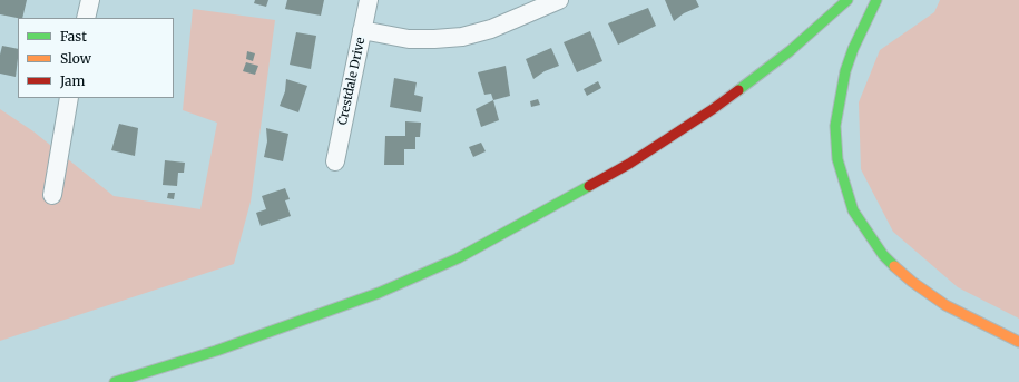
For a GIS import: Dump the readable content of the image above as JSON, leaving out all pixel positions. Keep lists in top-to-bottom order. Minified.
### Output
{"streets":{"street":["Crestdale Drive"]},"legend":["Fast","Slow","Jam"]}
